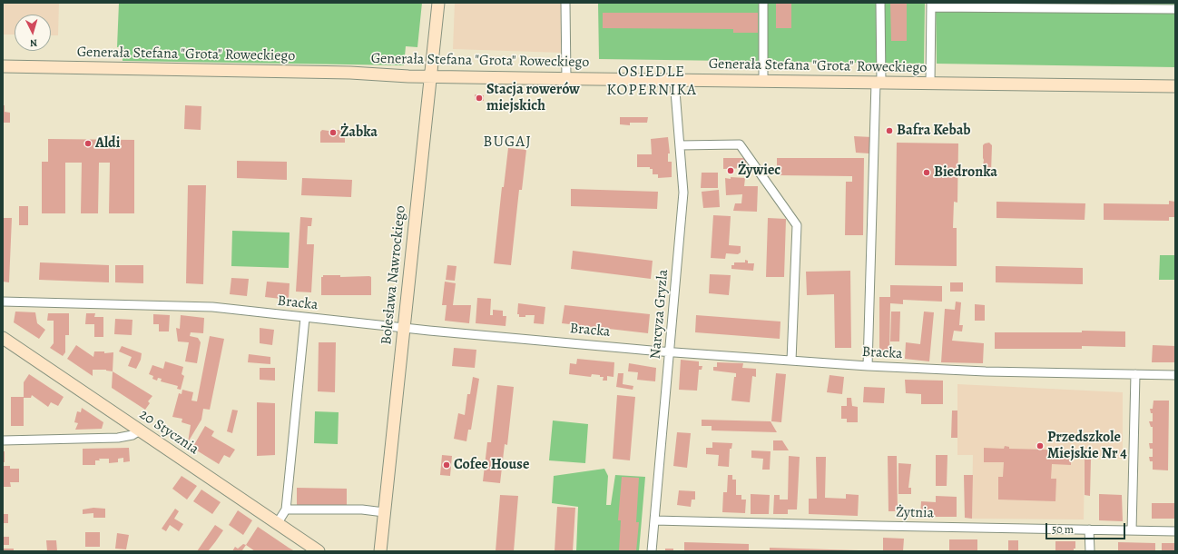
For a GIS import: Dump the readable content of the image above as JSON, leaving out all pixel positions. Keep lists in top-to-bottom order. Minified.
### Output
{"streets":{"street":["Generała Stefana \"Grota\" Roweckiego","Bolesława Nawrockiego","Bracka","Narcyza Gryzla","20 Stycznia","Żytnia"]},"crossings":[["Generała Stefana \"Grota\" Roweckiego","Bolesława Nawrockiego"],["Generała Stefana \"Grota\" Roweckiego","Narcyza Gryzla"],["Bolesława Nawrockiego","Bracka"],["Bracka","Narcyza Gryzla"],["Narcyza Gryzla","Żytnia"]],"districts":["OSIEDLE KOPERNIKA","BUGAJ"],"places":["Stacja rowerów miejskich","Bafra Kebab","Żabka","Aldi","Żywiec","Biedronka","Przedszkole Miejskie Nr 4","Cofee House"],"scale_bar":"50 m","north":"bottom"}
